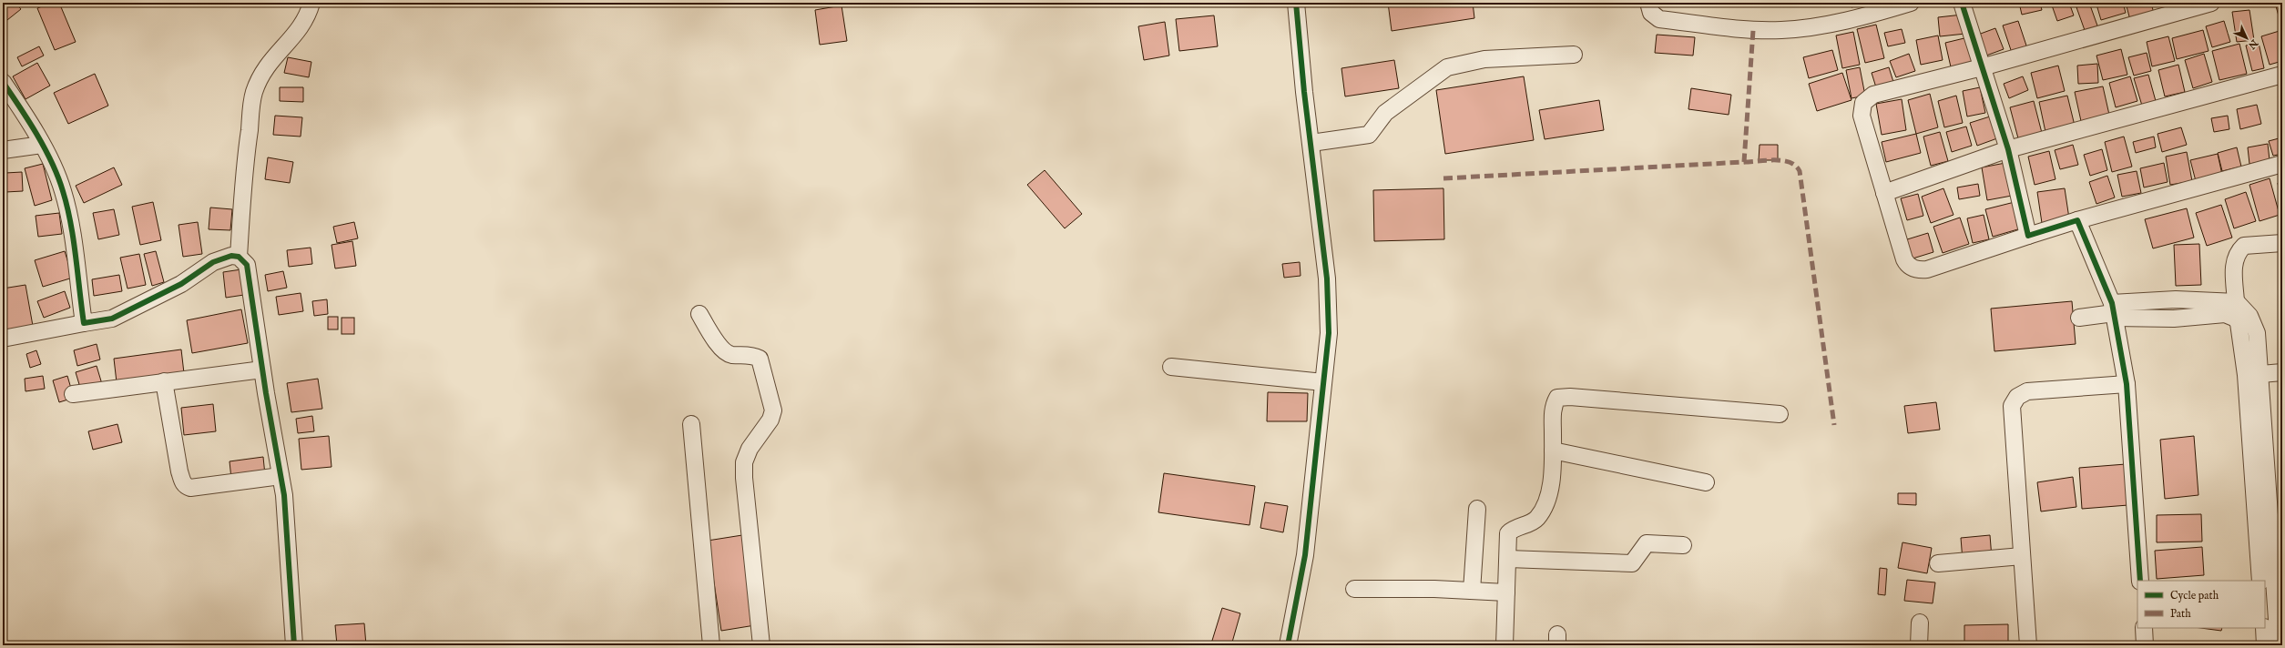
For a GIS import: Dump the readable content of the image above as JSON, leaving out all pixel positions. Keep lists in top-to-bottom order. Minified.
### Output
{"legend":["Cycle path","Path"],"north":"bottom right"}
